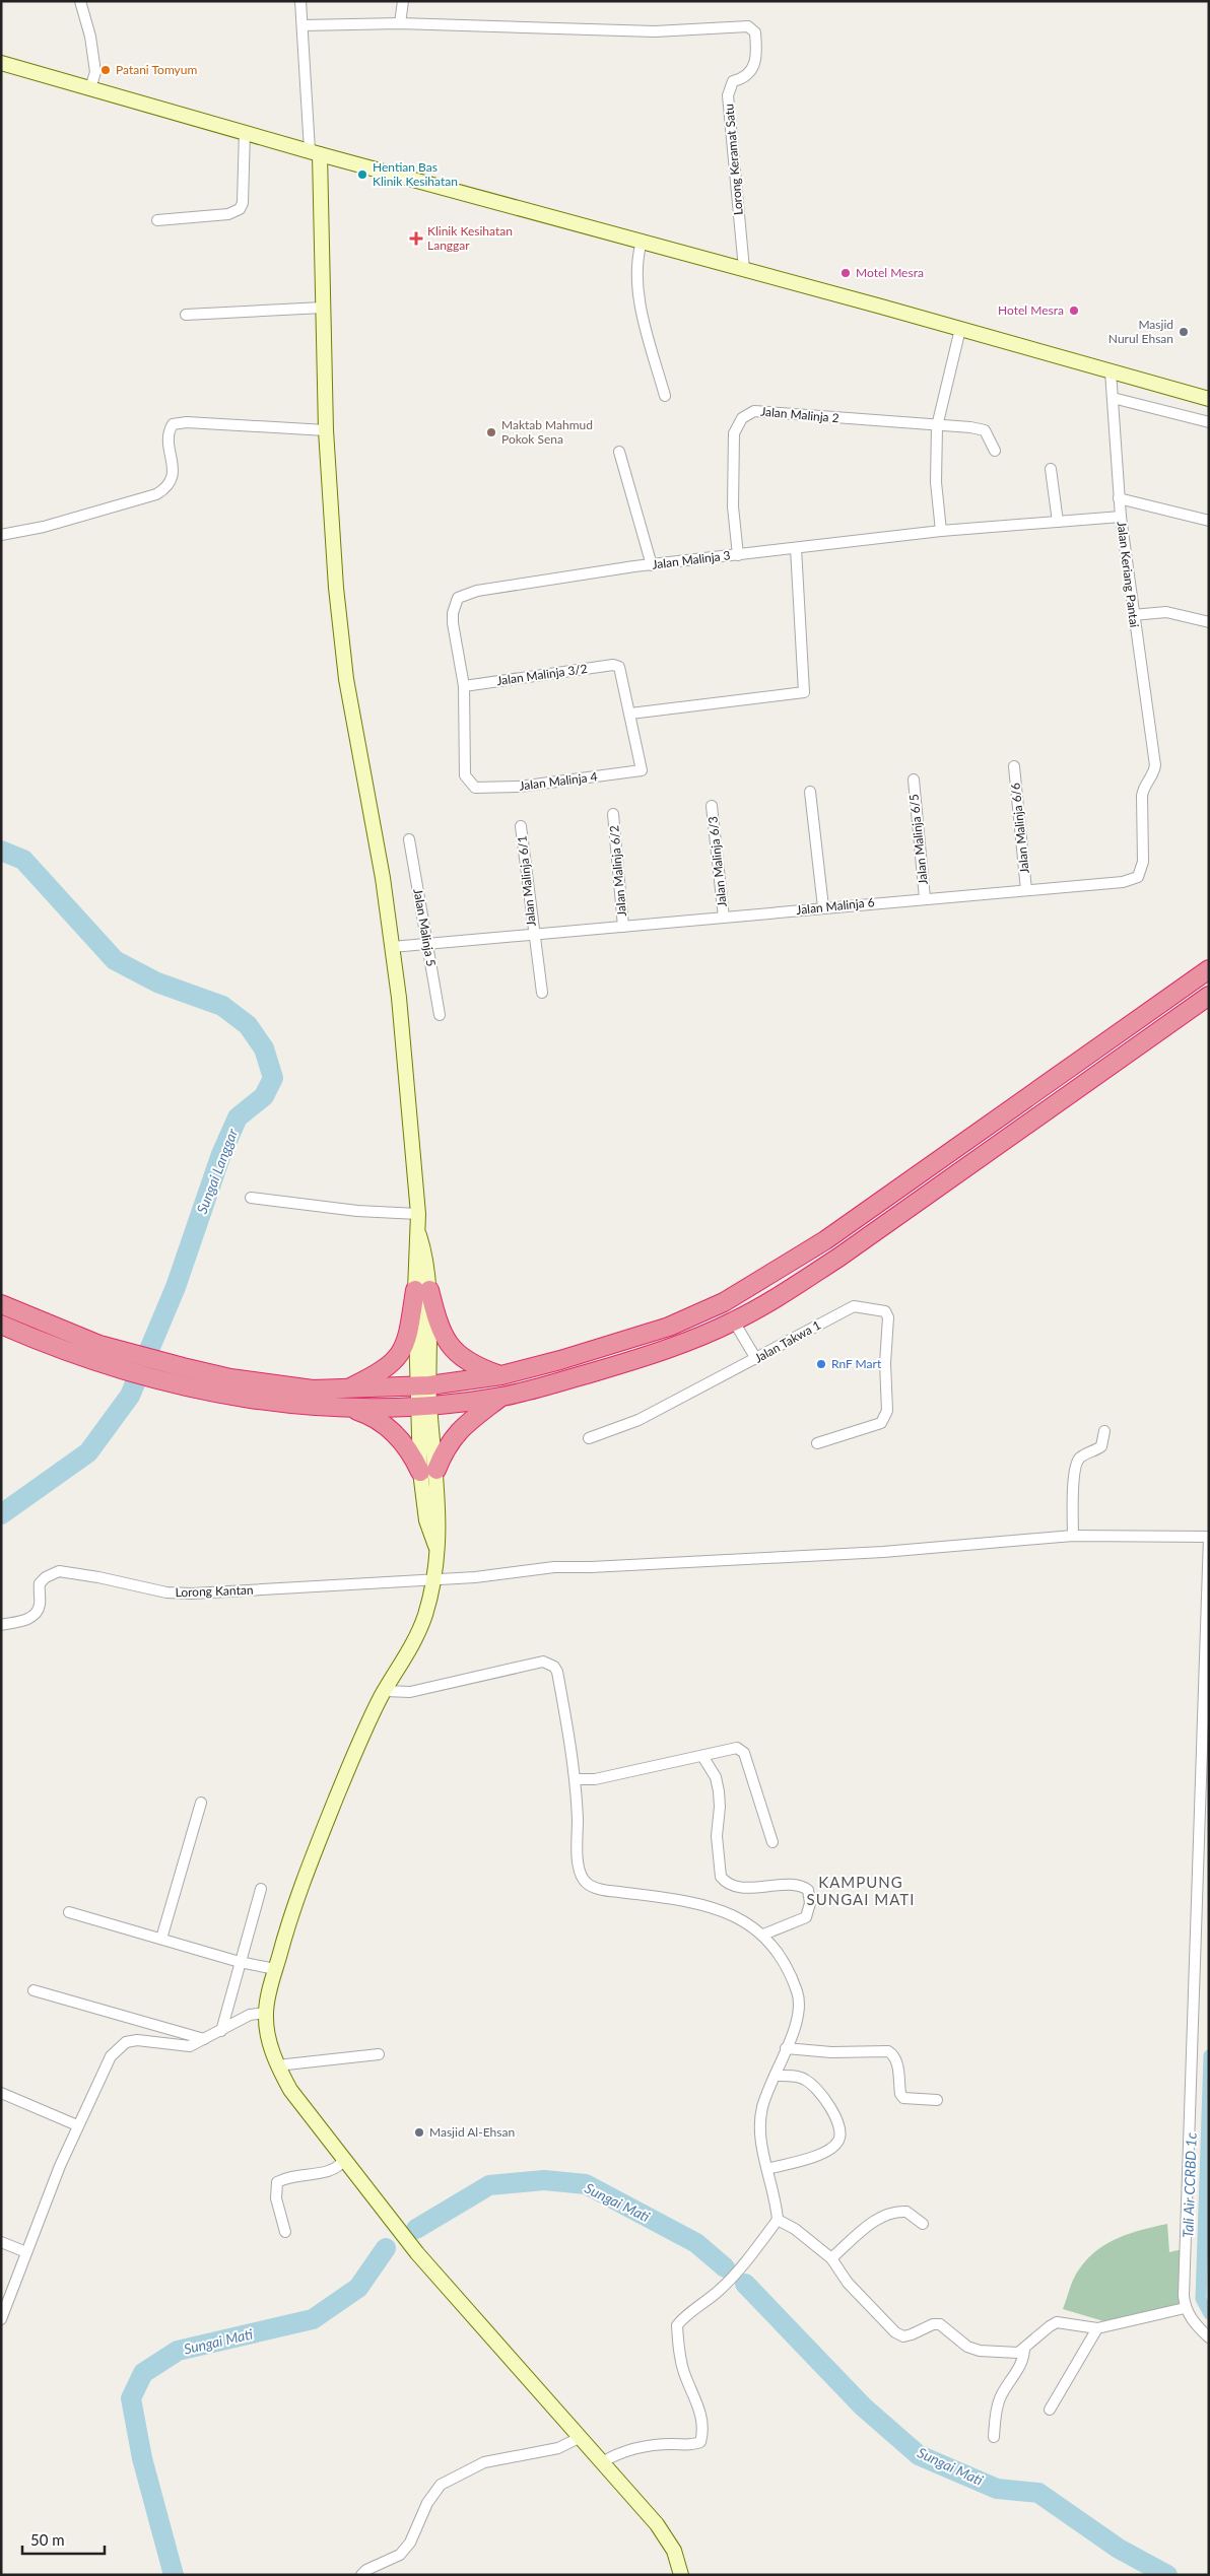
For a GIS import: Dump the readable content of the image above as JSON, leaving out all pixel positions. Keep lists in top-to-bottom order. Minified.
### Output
{"streets":{"street":["Lorong Keramat Satu","Jalan Malinja 2","Jalan Malinja 3","Jalan Keriang Pantai","Jalan Malinja 3/2","Jalan Malinja 4","Jalan Malinja 6/6","Jalan Malinja 6/5","Jalan Malinja 6/3","Jalan Malinja 6/2","Jalan Malinja 6/1","Jalan Malinja 6","Jalan Malinja 5","Jalan Takwa 1","Lorong Kantan"]},"crossings":[["Jalan Malinja 2","Jalan Malinja 3"],["Jalan Malinja 3","Jalan Keriang Pantai"],["Jalan Malinja 3","Jalan Malinja 3/2"],["Jalan Malinja 3","Jalan Malinja 4"],["Jalan Keriang Pantai","Jalan Malinja 6"],["Jalan Malinja 3/2","Jalan Malinja 4"],["Jalan Malinja 6/6","Jalan Malinja 6"],["Jalan Malinja 6/5","Jalan Malinja 6"],["Jalan Malinja 6/3","Jalan Malinja 6"],["Jalan Malinja 6/2","Jalan Malinja 6"],["Jalan Malinja 6/1","Jalan Malinja 6"],["Jalan Malinja 6","Jalan Malinja 5"]],"districts":["KAMPUNG SUNGAI MATI"],"water":["Sungai Langgar","Tali Air CCRBD 1c","Sungai Mati"],"places":{"other":["Patani Tomyum","Hentian Bas Klinik Kesihatan","Motel Mesra","Hotel Mesra","Masjid Nurul Ehsan","Maktab Mahmud Pokok Sena","RnF Mart","Masjid Al-Ehsan"],"health":["Klinik Kesihatan Langgar"]},"scale_bar":"50 m"}
